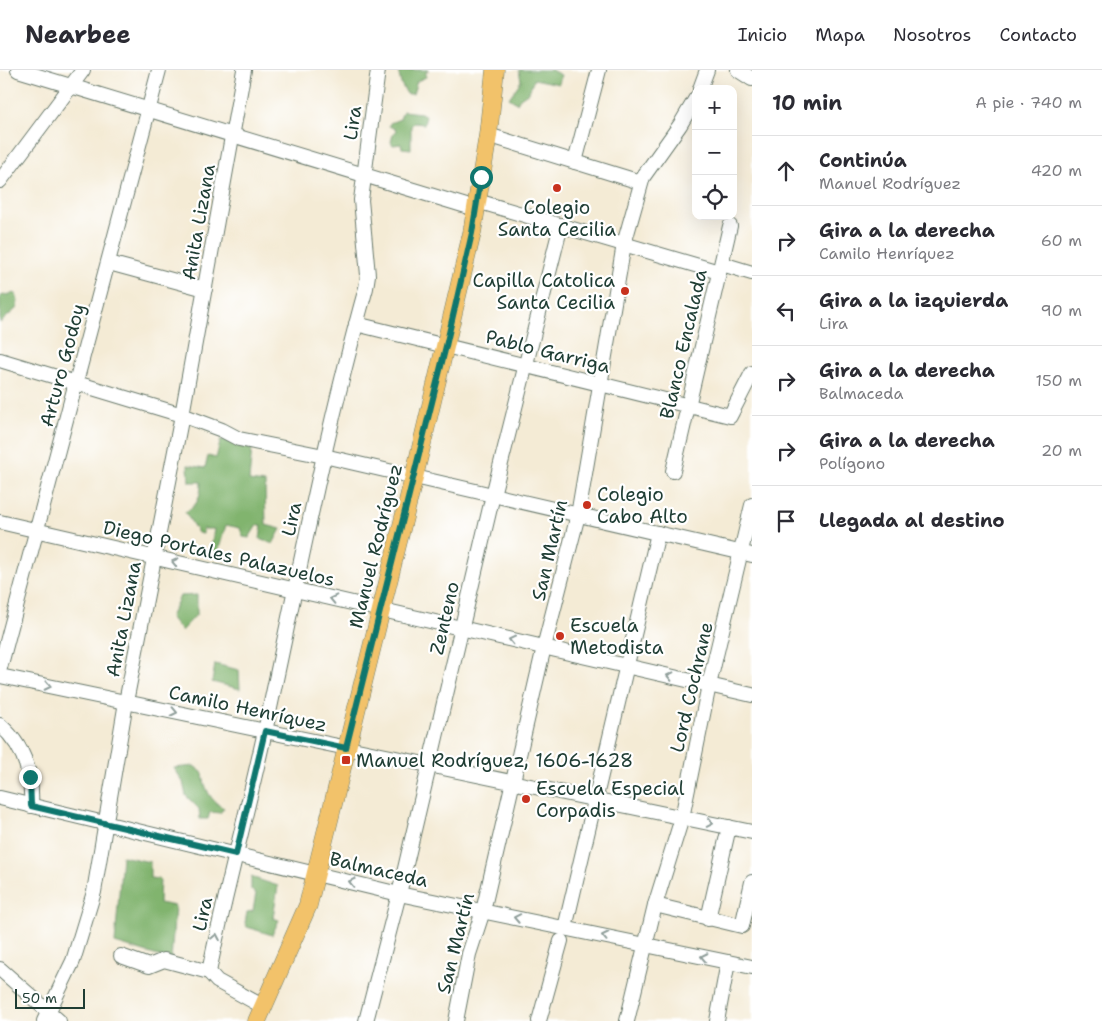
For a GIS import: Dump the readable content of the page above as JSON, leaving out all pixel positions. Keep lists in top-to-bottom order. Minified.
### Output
{"streets":{"main road":["Manuel Rodríguez"],"street":["Lira","Anita Lizana","Blanco Encalada","Pablo Garriga","Arturo Godoy","San Martín","Diego Portales Palazuelos","Zenteno","Lord Cochrane","Camilo Henríquez","Balmaceda"]},"crossings":[["Lira","Pablo Garriga"],["Lira","Diego Portales Palazuelos"],["Lira","Camilo Henríquez"],["Lira","Balmaceda"],["Anita Lizana","Diego Portales Palazuelos"],["Anita Lizana","Camilo Henríquez"],["Anita Lizana","Balmaceda"],["Blanco Encalada","Pablo Garriga"],["Pablo Garriga","Manuel Rodríguez"],["Pablo Garriga","San Martín"],["Pablo Garriga","Zenteno"],["Arturo Godoy","Diego Portales Palazuelos"],["Manuel Rodríguez","Diego Portales Palazuelos"],["Manuel Rodríguez","Camilo Henríquez"],["Manuel Rodríguez","Balmaceda"],["San Martín","Diego Portales Palazuelos"],["San Martín","Camilo Henríquez"],["San Martín","Balmaceda"],["Diego Portales Palazuelos","Zenteno"],["Diego Portales Palazuelos","Lord Cochrane"],["Zenteno","Camilo Henríquez"],["Zenteno","Balmaceda"],["Lord Cochrane","Camilo Henríquez"],["Lord Cochrane","Balmaceda"]],"one_way":["Diego Portales Palazuelos","Camilo Henríquez","Balmaceda"],"places":{"other":["Colegio Santa Cecilia","Capilla Catolica Santa Cecilia","Colegio Cabo Alto","Escuela Metodista","Escuela Especial Corpadis"],"transit":["Manuel Rodríguez, 1606-1628"]},"scale_bar":"50 m","page":{"header":"Nearbee","nav":["Inicio","Mapa","Nosotros","Contacto"],"heading":["10 min","A pie · 740 m"],"map_buttons":["+","−"],"list":[["Continúa","Manuel Rodríguez","420 m"],["Gira a la derecha","Camilo Henríquez","60 m"],["Gira a la izquierda","Lira","90 m"],["Gira a la derecha","Balmaceda","150 m"],["Gira a la derecha","Polígono","20 m"],"Llegada al destino"],"scale":"50 m"}}
